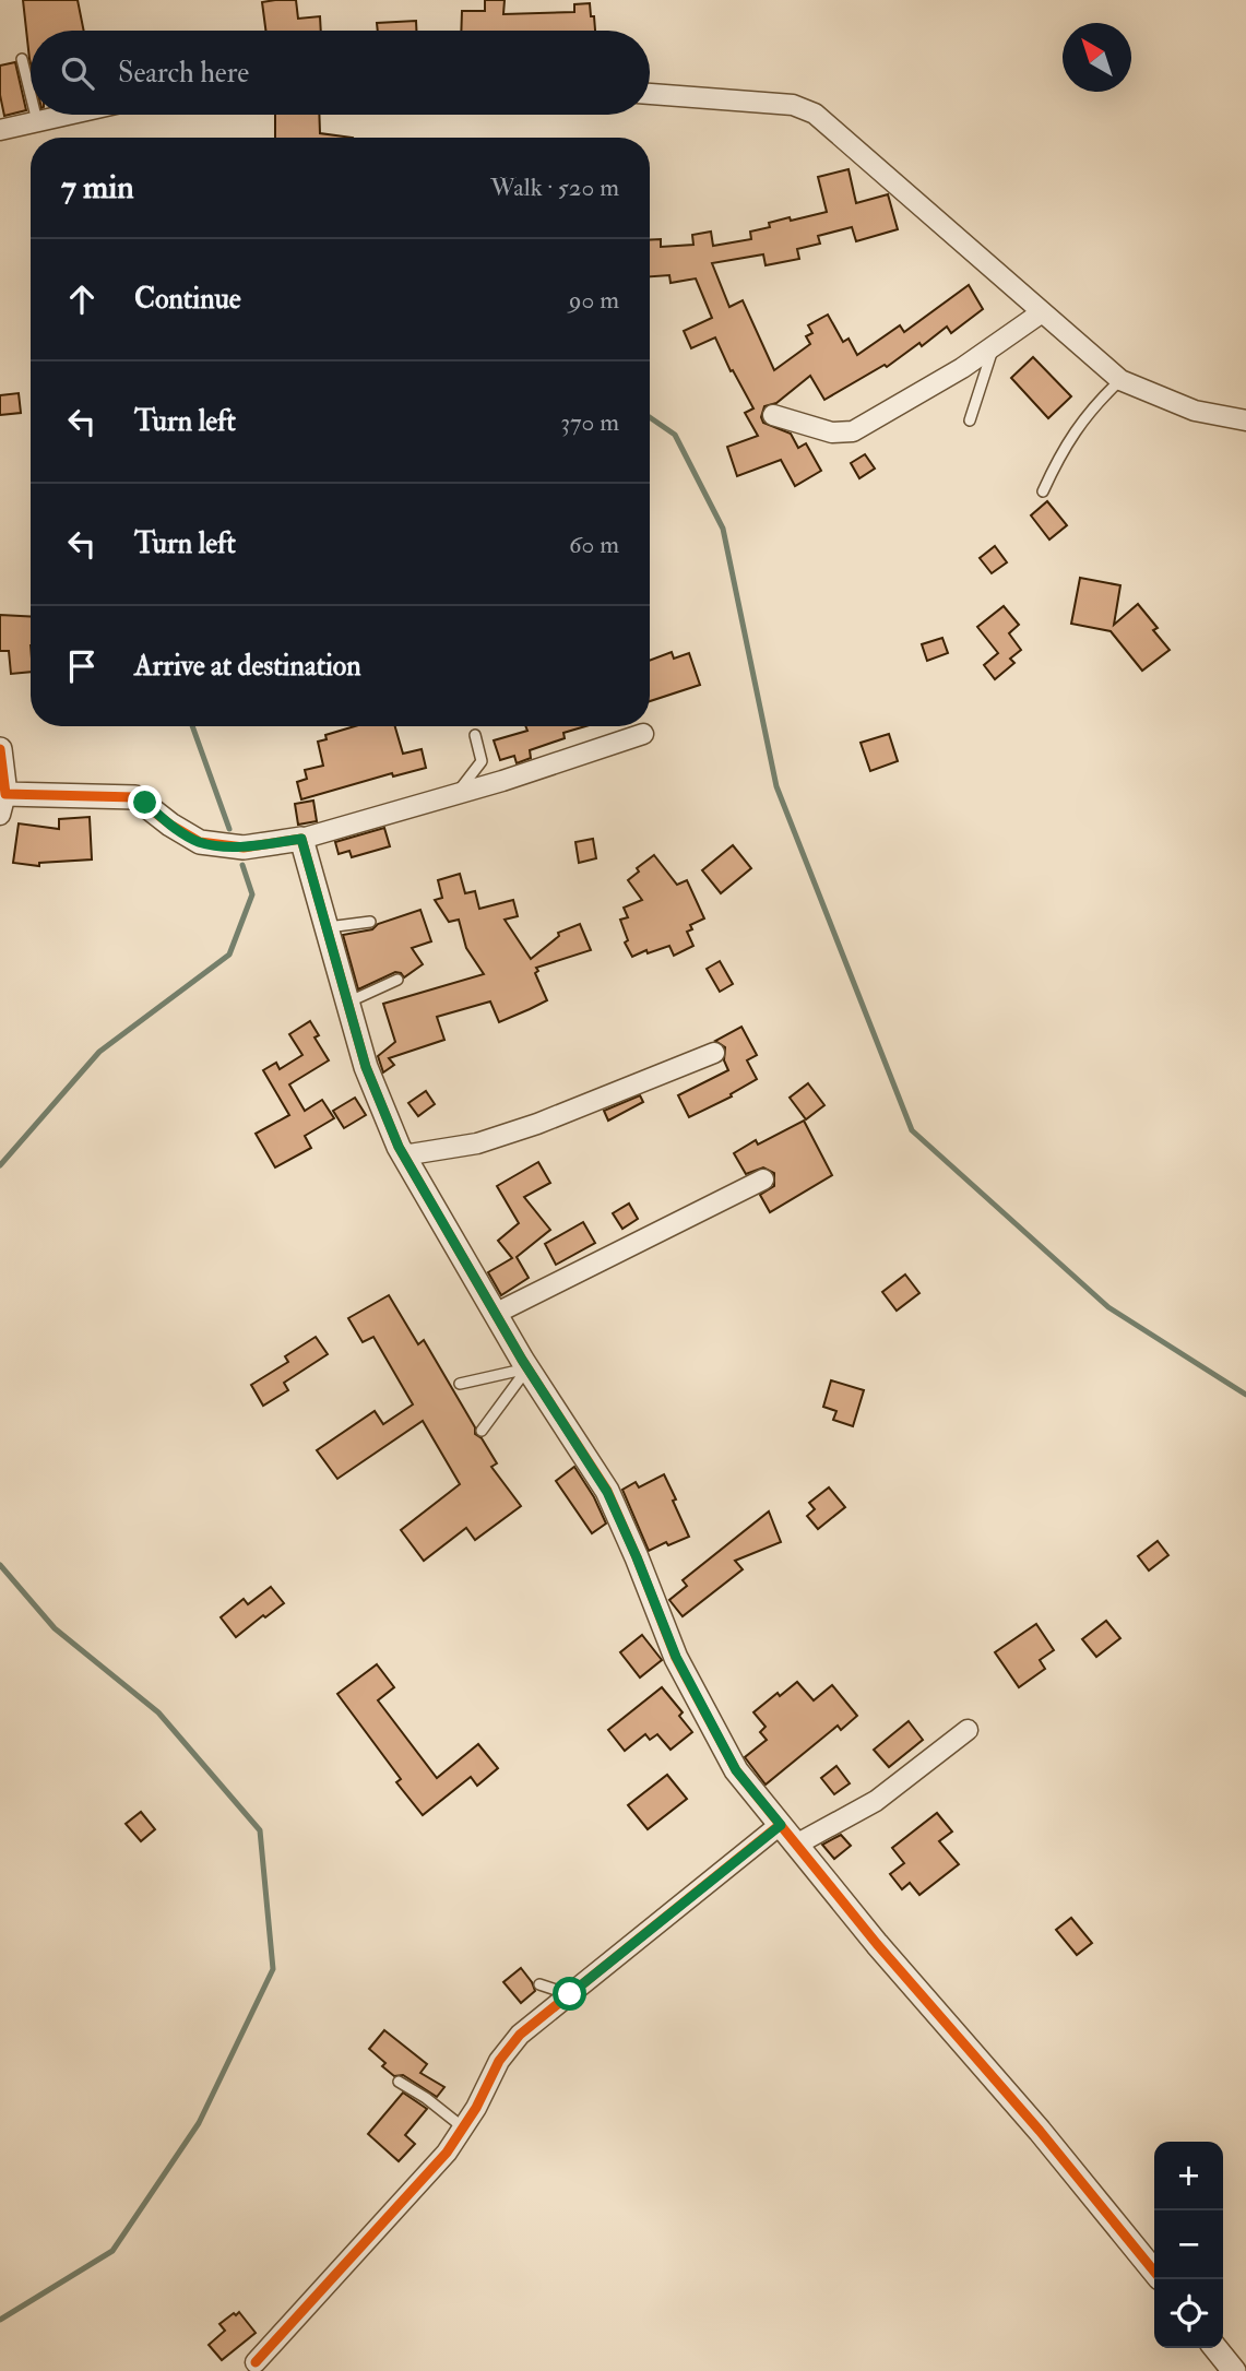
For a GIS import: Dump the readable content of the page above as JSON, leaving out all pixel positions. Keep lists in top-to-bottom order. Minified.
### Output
{"north":"top left","page":{"search":"Search here","heading":["7 min","Walk · 520 m"],"list":[["Continue","90 m"],["Turn left","370 m"],["Turn left","60 m"],"Arrive at destination"],"map_buttons":["+","−"]}}
